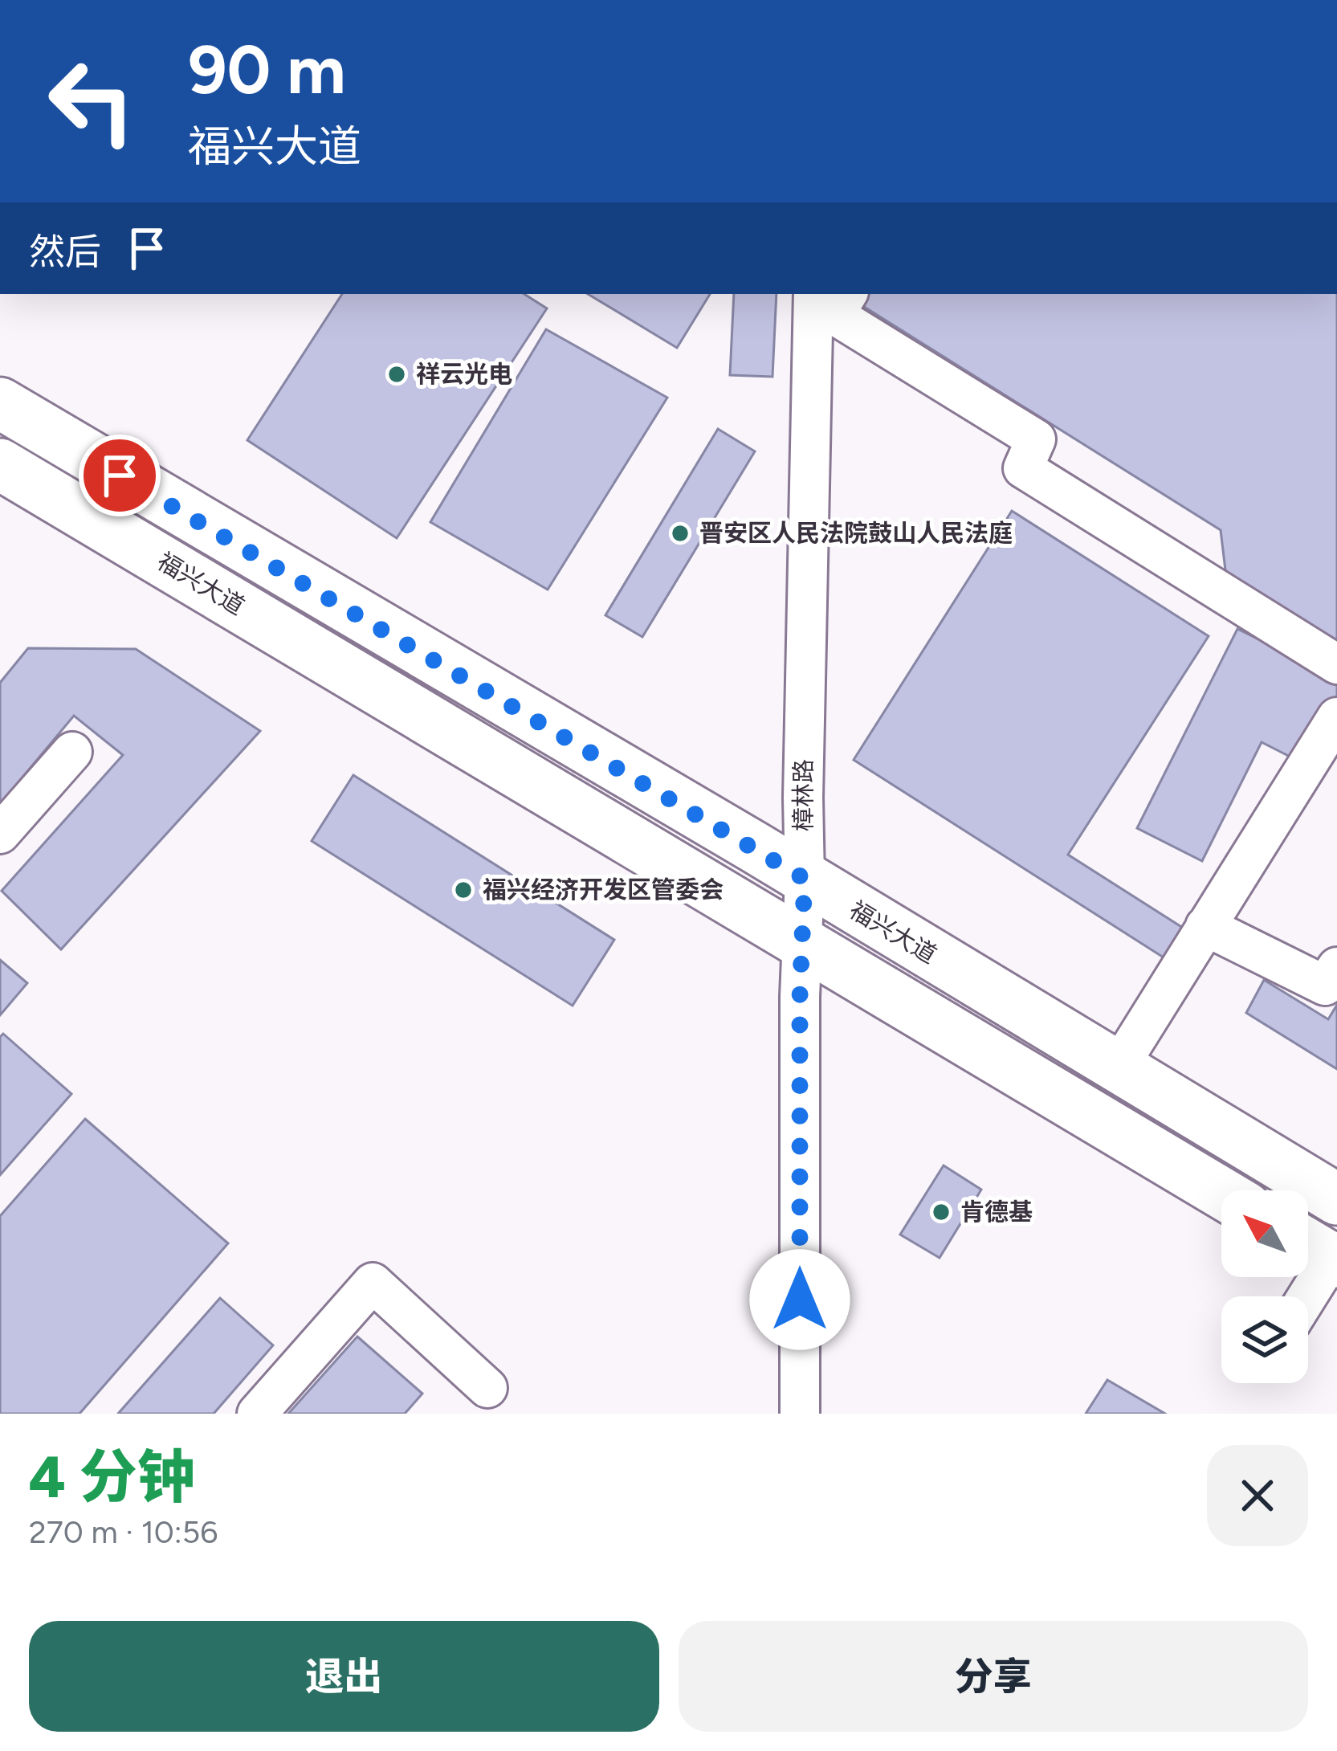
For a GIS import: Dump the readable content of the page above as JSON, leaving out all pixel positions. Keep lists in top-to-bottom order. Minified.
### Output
{"streets":{"main road":["福兴大道"],"street":["樟林路"]},"crossings":[["福兴大道","樟林路"]],"places":["祥云光电","晋安区人民法院鼓山人民法庭","福兴经济开发区管委会","肯德基"],"north":"top left","page":{"turn":["90 m","福兴大道"],"then":"然后","heading":["4 分钟","270 m · 10:56"],"buttons":["退出","分享"]}}
